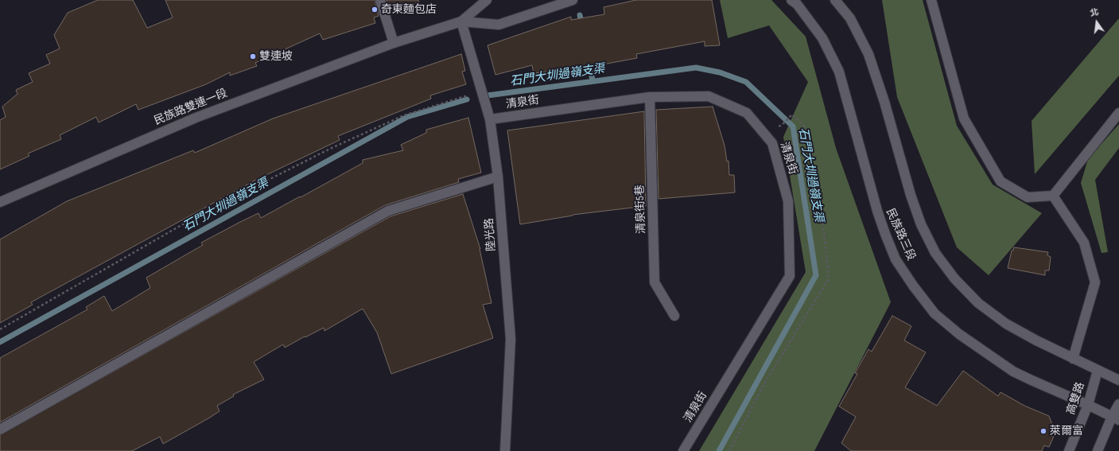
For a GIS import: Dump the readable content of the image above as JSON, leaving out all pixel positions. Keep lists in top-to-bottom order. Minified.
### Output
{"streets":{"main road":["清泉街","民族路雙連一段","清泉街5巷","陸光路","民族路三段","高雙路"]},"crossings":[["清泉街","清泉街5巷"],["清泉街","陸光路"],["民族路三段","高雙路"]],"water":["石門大圳過嶺支渠"],"places":["奇東麵包店","雙連坡","萊爾富"],"north":"top"}
